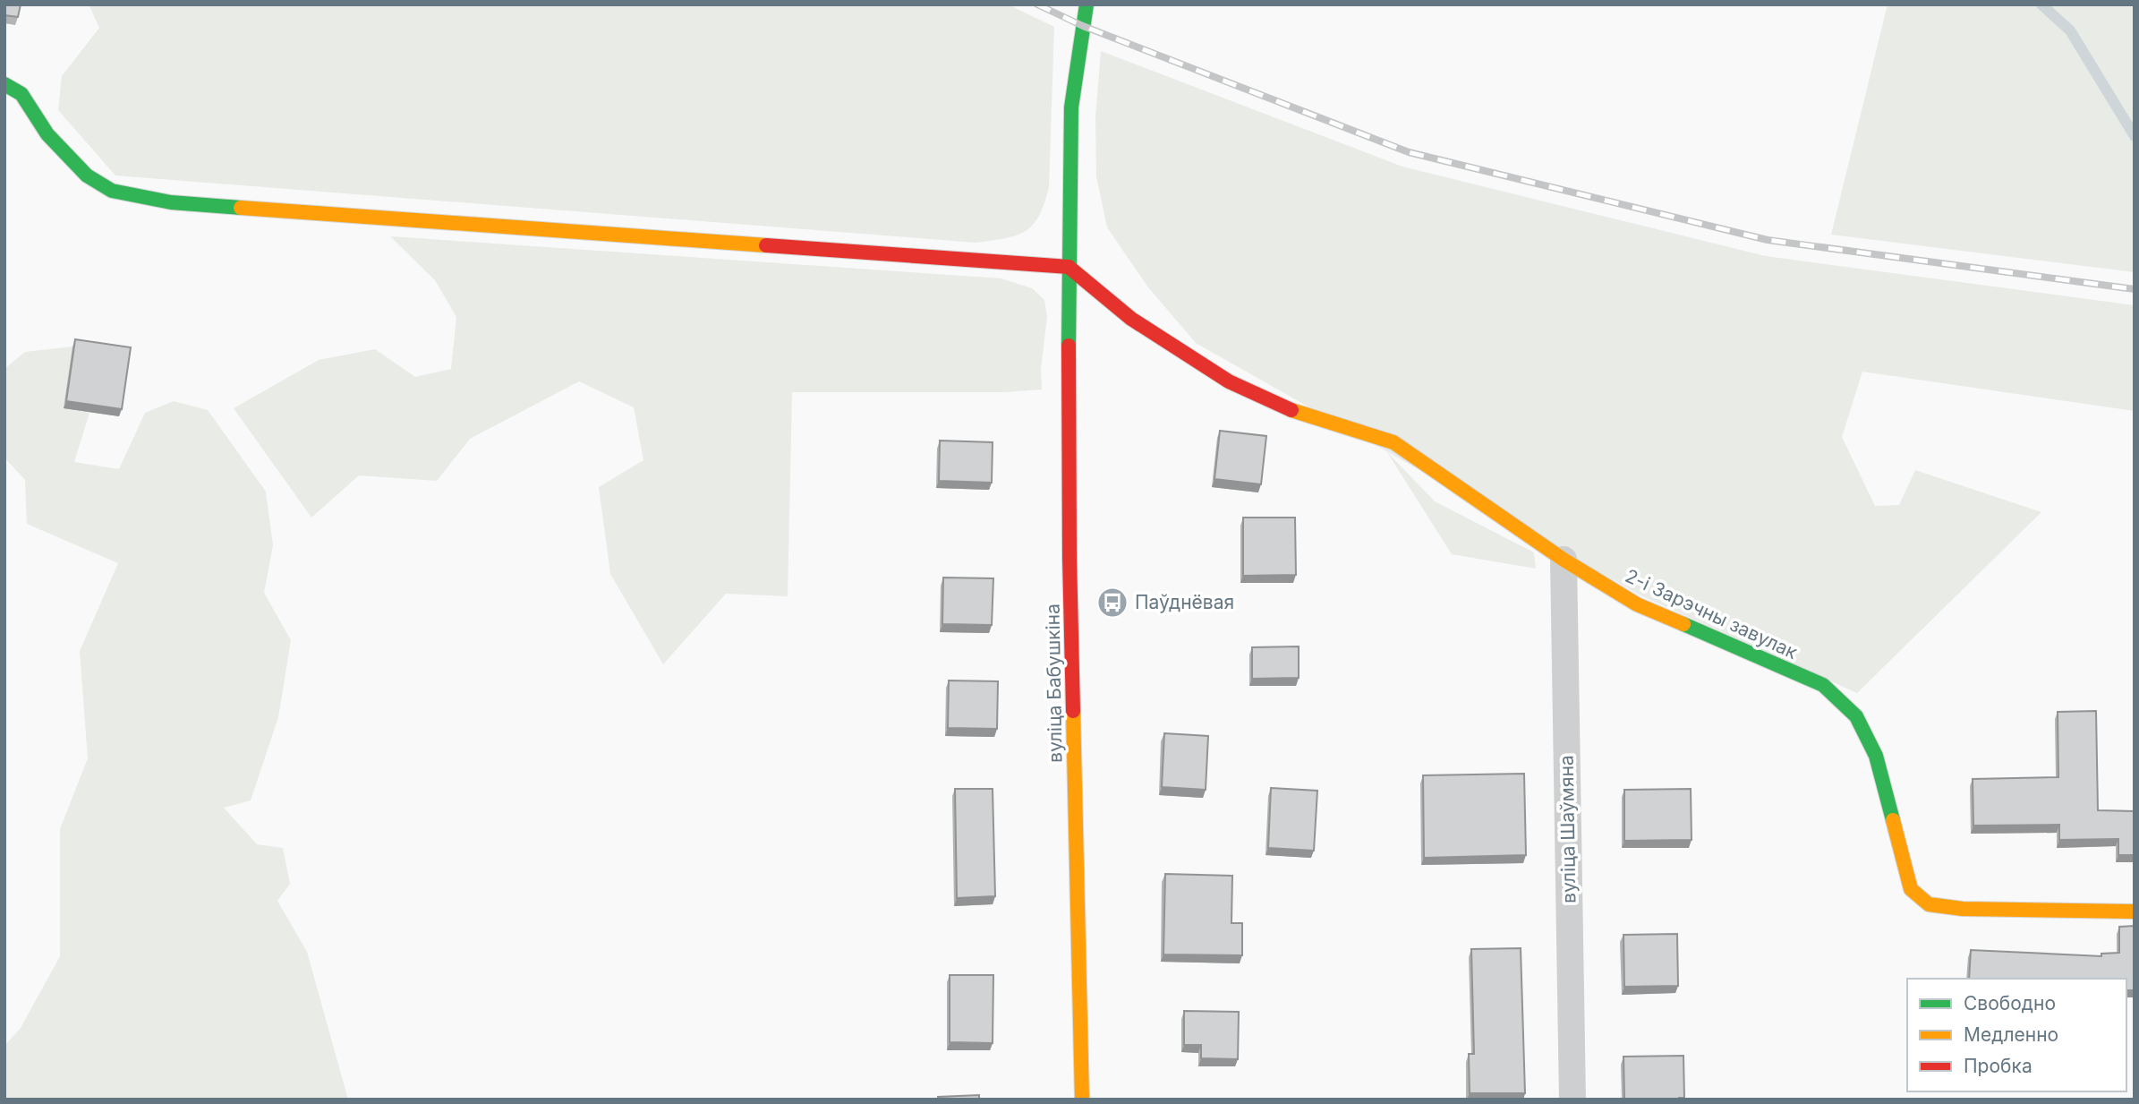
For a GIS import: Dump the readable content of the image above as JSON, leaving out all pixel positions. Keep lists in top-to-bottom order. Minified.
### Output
{"streets":{"street":["2-і Зарэчны завулак","вуліца Бабушкіна","вуліца Шаўмяна"]},"crossings":[["2-і Зарэчны завулак","вуліца Бабушкіна"],["2-і Зарэчны завулак","вуліца Шаўмяна"]],"places":{"bus stop":["Паўднёвая"]},"legend":["Свободно","Медленно","Пробка"]}
